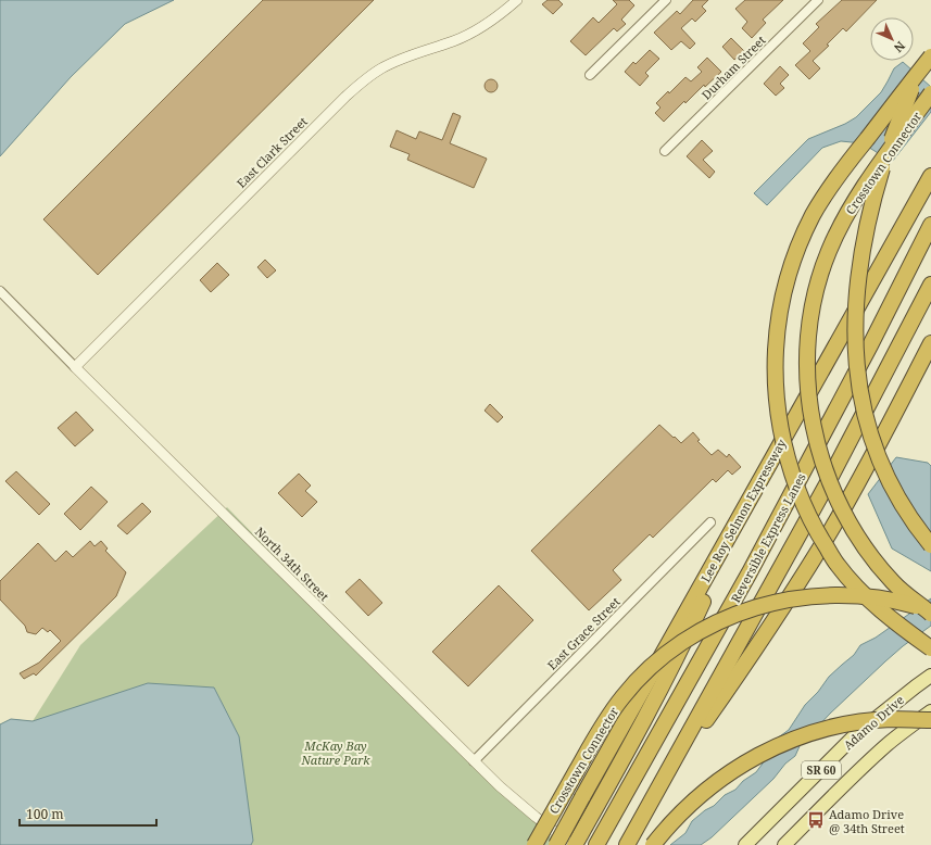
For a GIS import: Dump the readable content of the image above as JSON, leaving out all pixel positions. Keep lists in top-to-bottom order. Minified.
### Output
{"streets":{"highway":["Crosstown Connector","Lee Roy Selmon Expressway","Reversible Express Lanes"],"main road":["Adamo Drive","SR 60"],"street":["Durham Street","East Clark Street","North 34th Street","East Grace Street"]},"crossings":[["East Clark Street","North 34th Street"],["North 34th Street","East Grace Street"]],"parks":["McKay Bay Nature Park"],"places":{"bus stop":["Adamo Drive @ 34th Street"]},"scale_bar":"100 m","north":"bottom right"}
